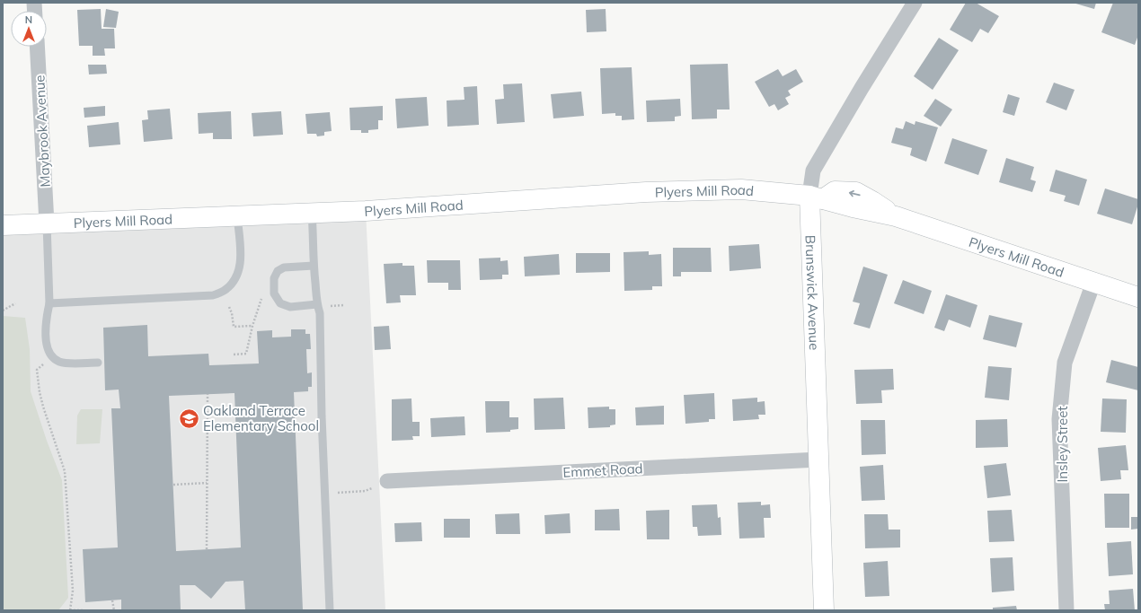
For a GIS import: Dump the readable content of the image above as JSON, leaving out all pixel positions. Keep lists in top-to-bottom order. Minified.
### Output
{"streets":{"street":["Maybrook Avenue","Plyers Mill Road","Brunswick Avenue","Insley Street","Emmet Road"]},"crossings":[["Maybrook Avenue","Plyers Mill Road"],["Plyers Mill Road","Brunswick Avenue"],["Plyers Mill Road","Insley Street"],["Brunswick Avenue","Emmet Road"]],"places":{"school or university":["Oakland Terrace Elementary School"]},"north":"top"}
